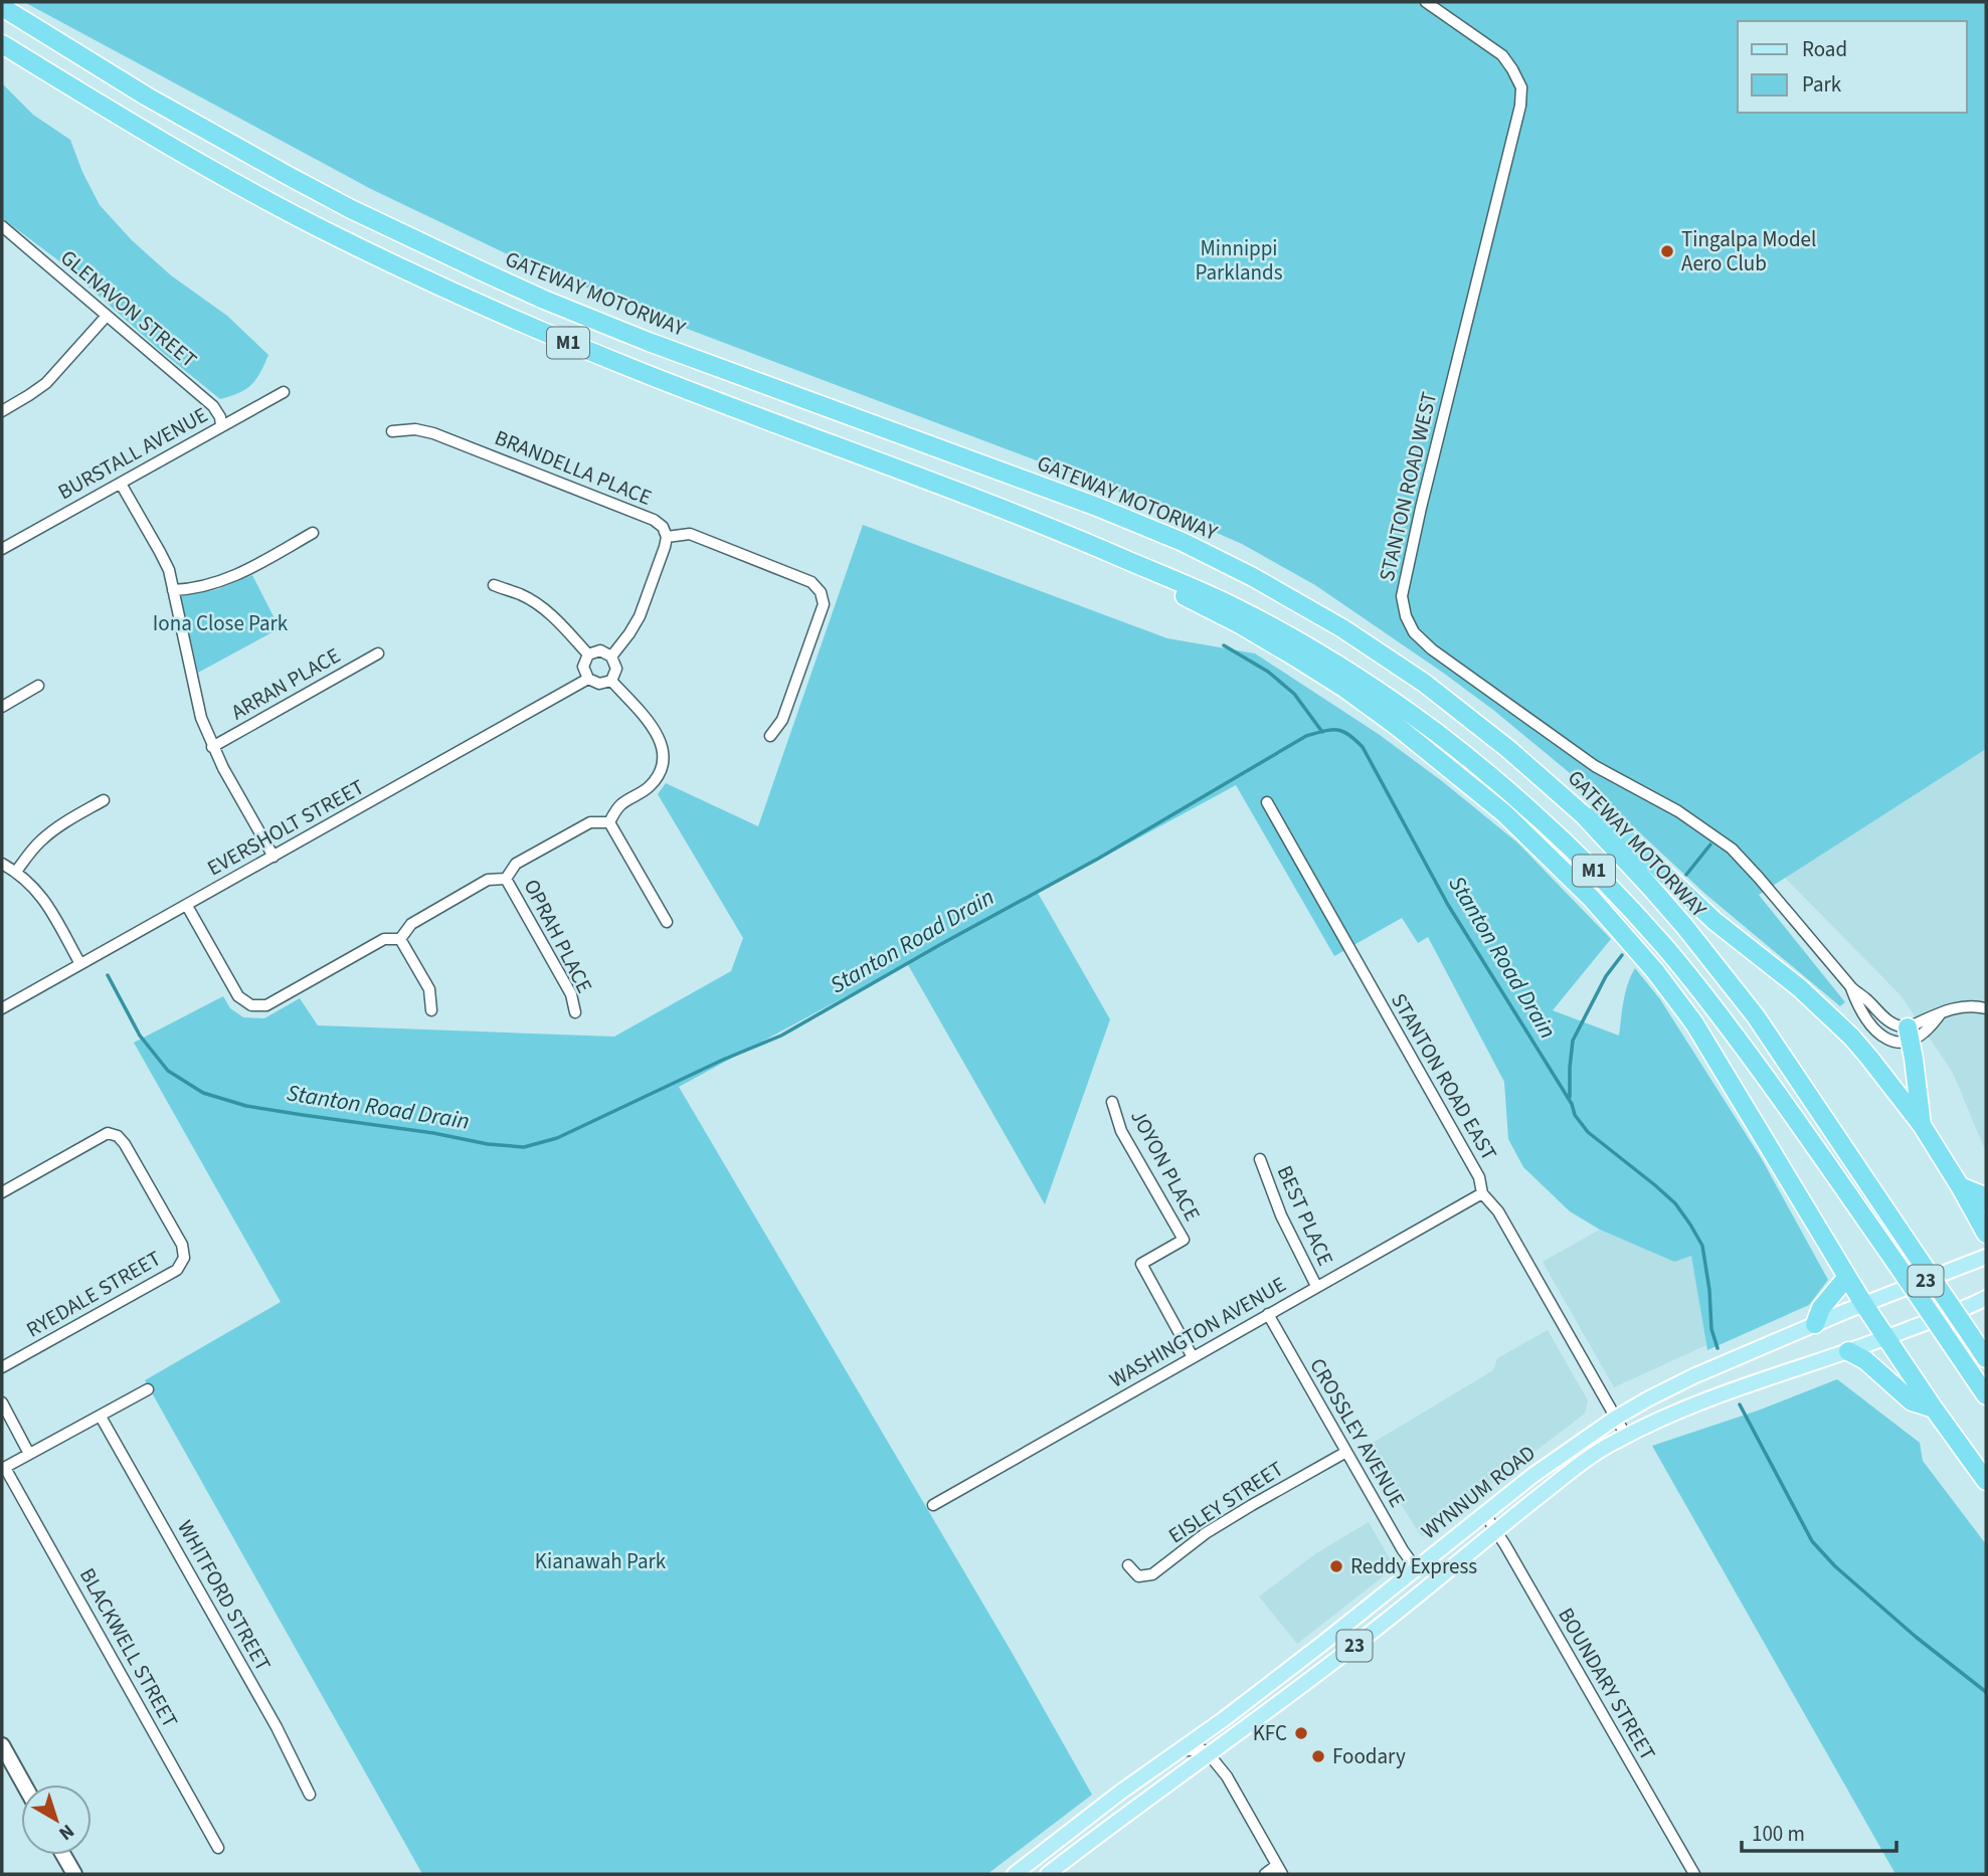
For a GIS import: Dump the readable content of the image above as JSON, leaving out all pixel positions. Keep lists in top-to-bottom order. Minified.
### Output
{"streets":{"highway":["GATEWAY MOTORWAY","M1"],"main road":["23","WYNNUM ROAD"],"street":["GLENAVON STREET","BURSTALL AVENUE","BRANDELLA PLACE","STANTON ROAD WEST","ARRAN PLACE","EVERSHOLT STREET","OPRAH PLACE","STANTON ROAD EAST","JOYON PLACE","BEST PLACE","RYEDALE STREET","WASHINGTON AVENUE","CROSSLEY AVENUE","EISLEY STREET","WHITFORD STREET","BLACKWELL STREET","BOUNDARY STREET"]},"crossings":[["GLENAVON STREET","BURSTALL AVENUE"],["STANTON ROAD EAST","WASHINGTON AVENUE"],["STANTON ROAD EAST","WYNNUM ROAD"],["JOYON PLACE","WASHINGTON AVENUE"],["BEST PLACE","WASHINGTON AVENUE"],["WASHINGTON AVENUE","CROSSLEY AVENUE"],["CROSSLEY AVENUE","WYNNUM ROAD"],["CROSSLEY AVENUE","EISLEY STREET"],["WYNNUM ROAD","BOUNDARY STREET"]],"water":["Stanton Road Drain"],"parks":["Minnippi Parklands","Iona Close Park","Kianawah Park"],"places":["Tingalpa Model Aero Club","Reddy Express","KFC","Foodary"],"legend":["Road","Park"],"scale_bar":"100 m","north":"bottom right"}
